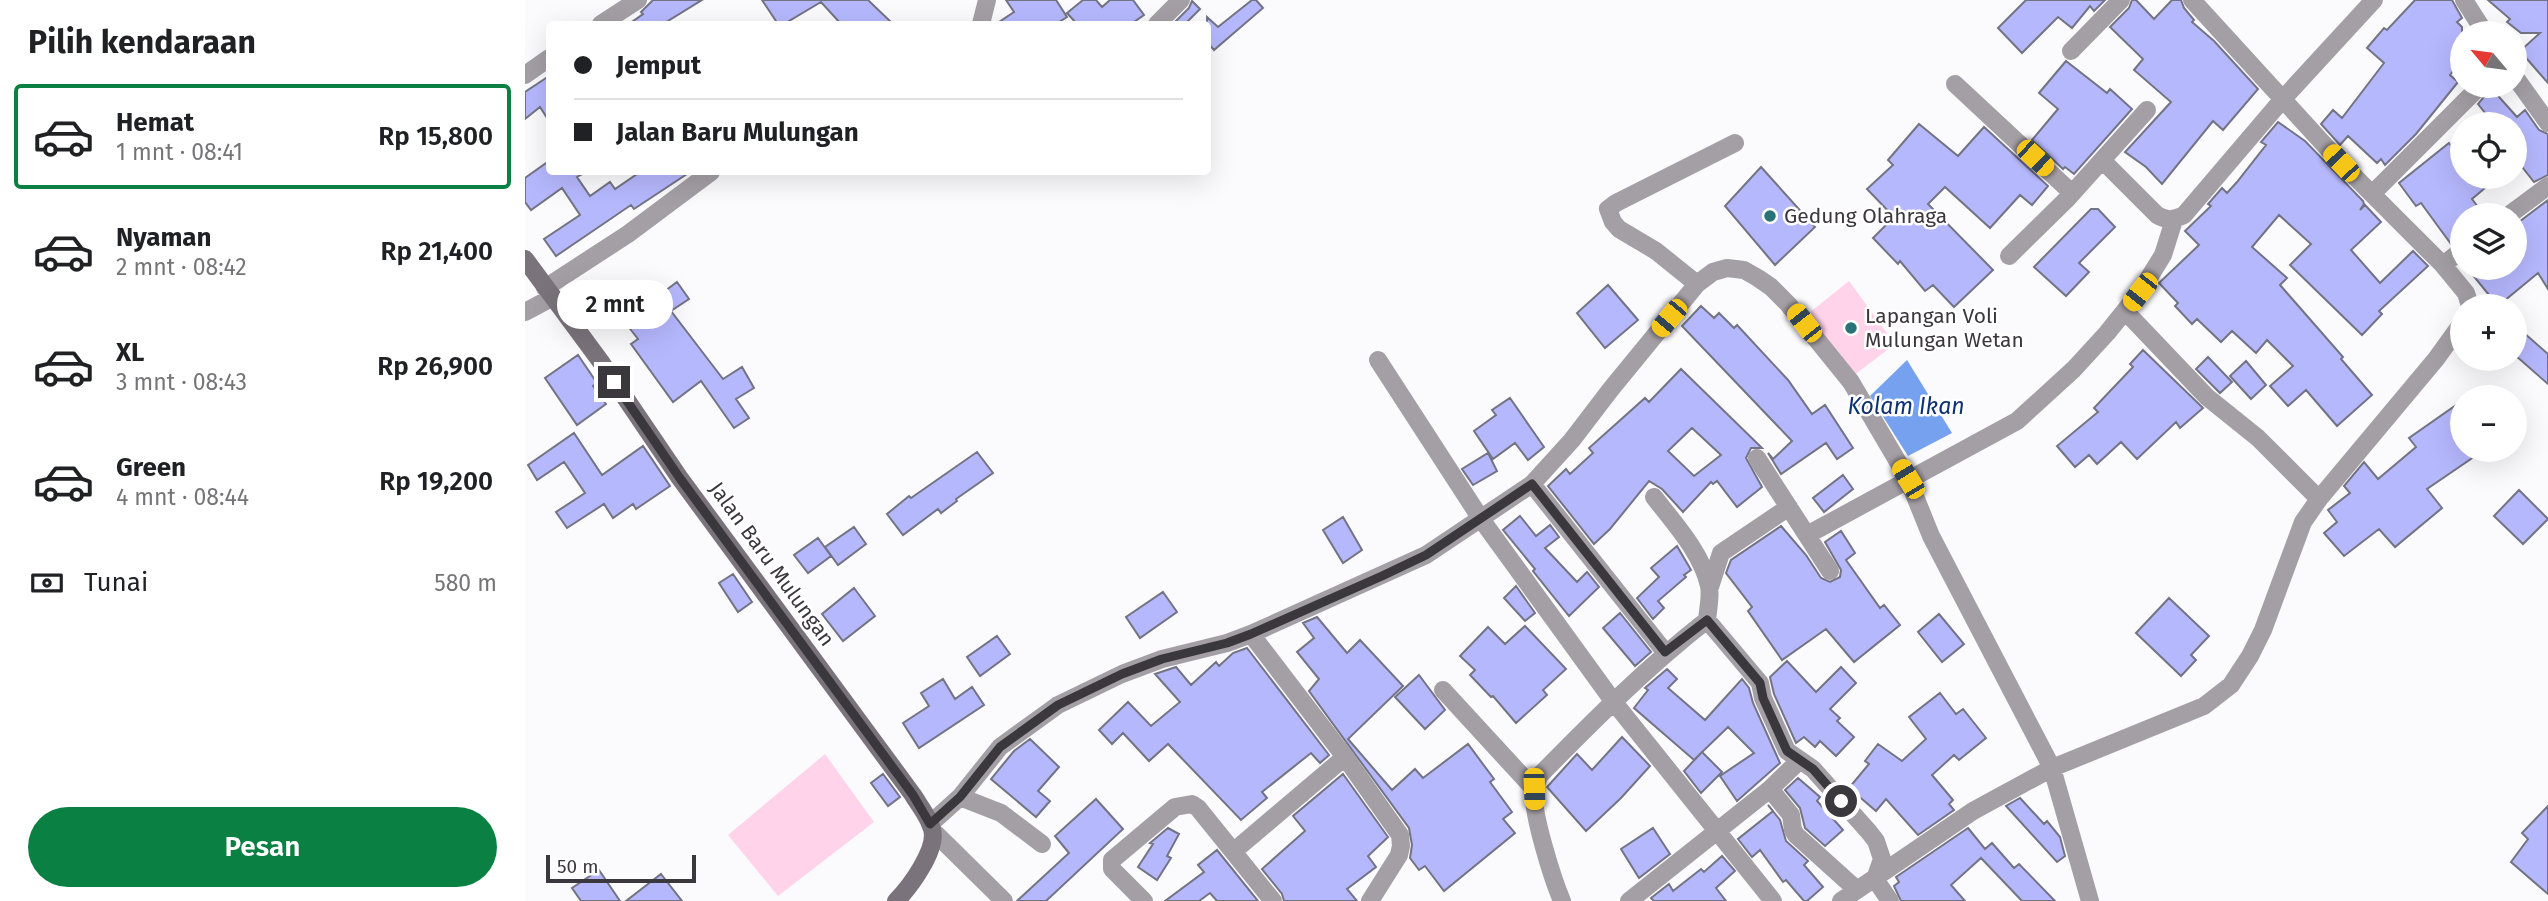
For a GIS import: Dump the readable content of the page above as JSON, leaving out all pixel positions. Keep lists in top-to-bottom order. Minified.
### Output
{"streets":{"main road":["Jalan Baru Mulungan"]},"water":["Kolam Ikan"],"places":["Gedung Olahraga","Lapangan Voli Mulungan Wetan"],"scale_bar":"50 m","north":"top left","page":{"heading":"Pilih kendaraan","map_buttons":["+","−"],"banner":["Jemput","Jalan Baru Mulungan"],"list":[{"name":"Hemat","note":"1 mnt · 08:41","value":"Rp 15,800"},{"name":"Nyaman","note":"2 mnt · 08:42","value":"Rp 21,400"},{"name":"XL","note":"3 mnt · 08:43","value":"Rp 26,900"},{"name":"Green","note":"4 mnt · 08:44","value":"Rp 19,200"}],"bubble":"2 mnt","pay":["Tunai","580 m"],"buttons":"Pesan","scale":"50 m"}}
